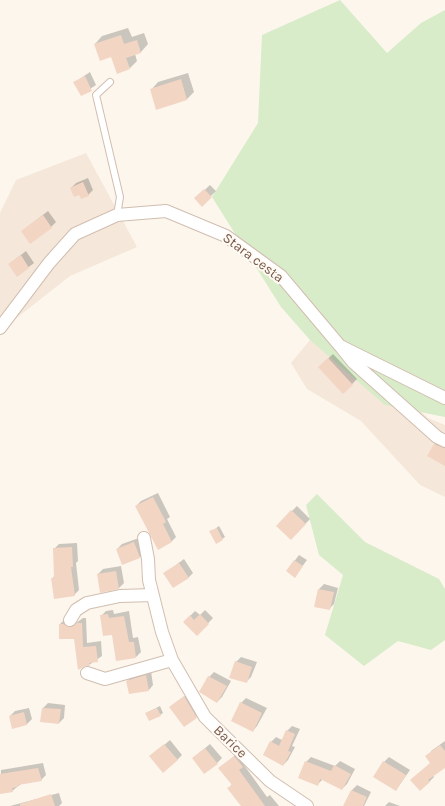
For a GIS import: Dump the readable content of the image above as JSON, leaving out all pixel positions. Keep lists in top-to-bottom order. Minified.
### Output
{"streets":{"street":["Stara cesta","Barice"]}}
